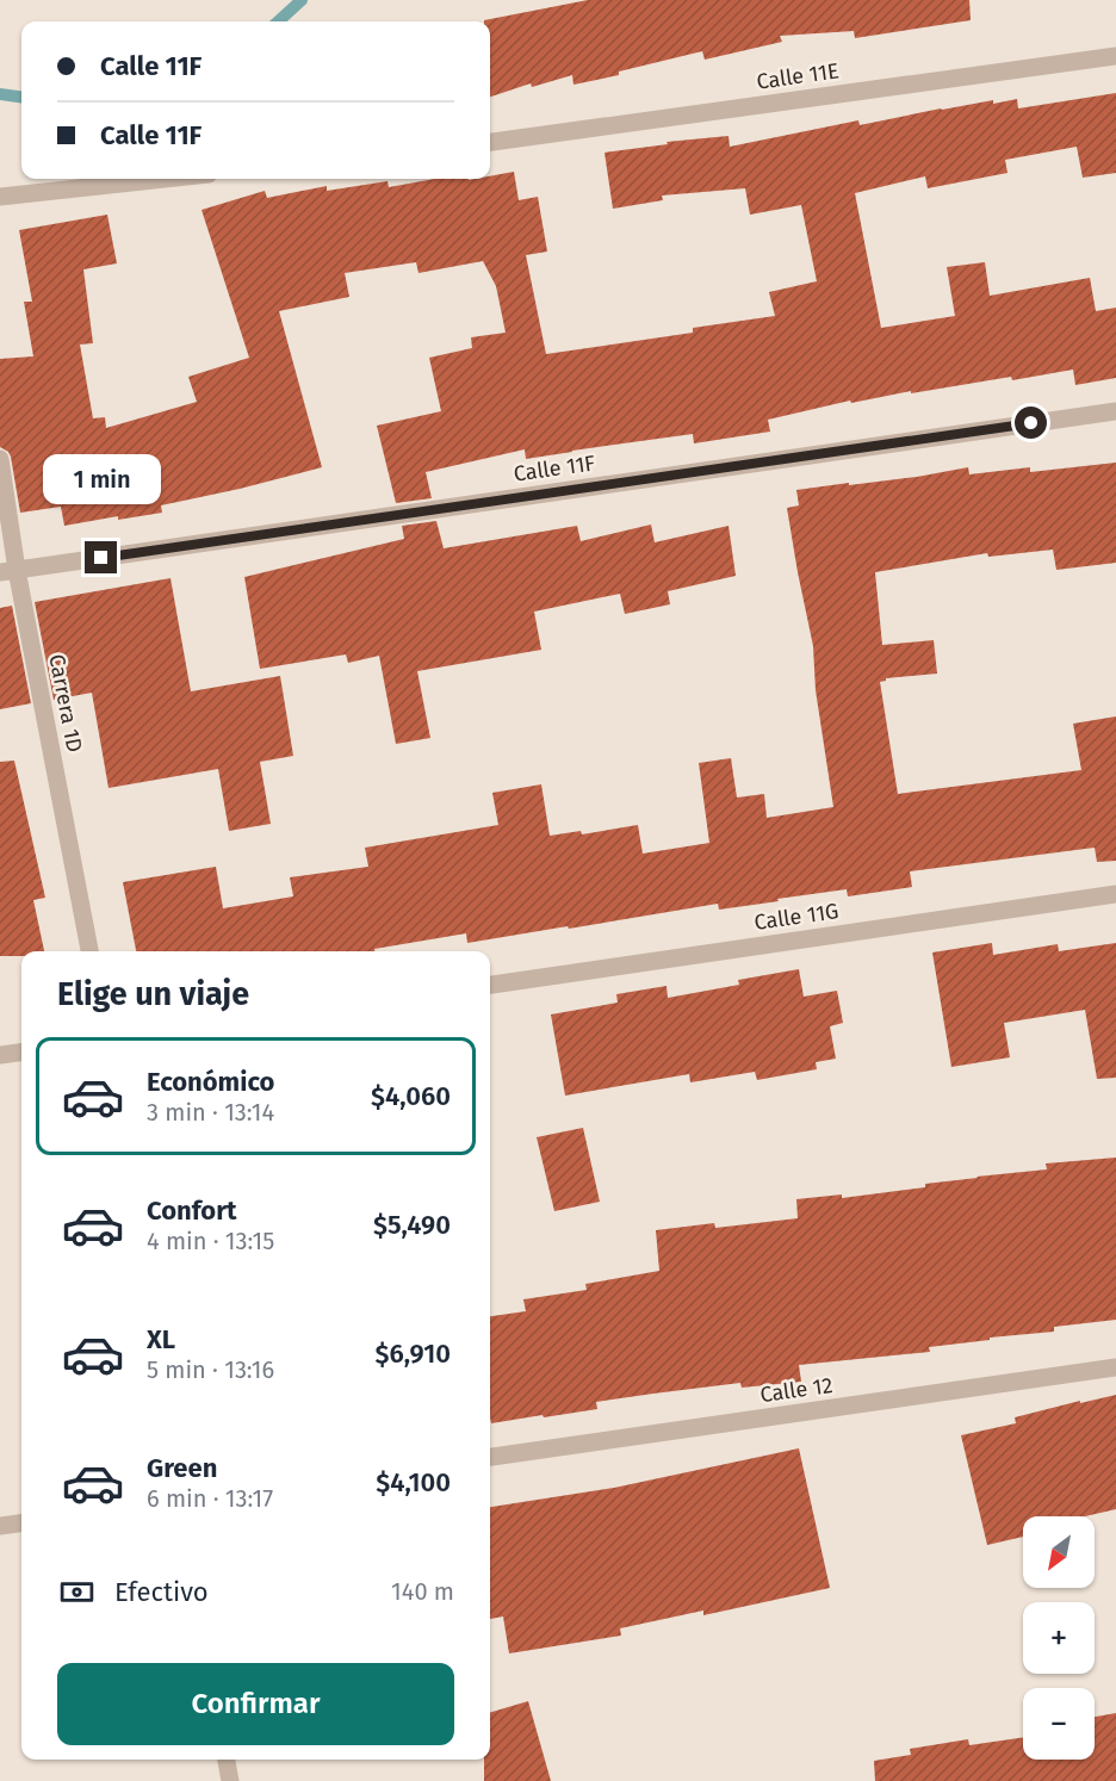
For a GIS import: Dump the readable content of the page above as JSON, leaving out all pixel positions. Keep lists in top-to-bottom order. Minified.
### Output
{"streets":{"street":["Calle 11E","Calle 11F","Carrera 1D","Calle 11G","Calle 12"]},"crossings":[["Calle 11F","Carrera 1D"]],"north":"bottom left","page":{"banner":["Calle 11F","Calle 11F"],"bubble":"1 min","heading":"Elige un viaje","list":[{"name":"Económico","note":"3 min · 13:14","value":"$4,060"},{"name":"Confort","note":"4 min · 13:15","value":"$5,490"},{"name":"XL","note":"5 min · 13:16","value":"$6,910"},{"name":"Green","note":"6 min · 13:17","value":"$4,100"}],"map_buttons":["+","−"],"pay":["Efectivo","140 m"],"buttons":"Confirmar"}}
